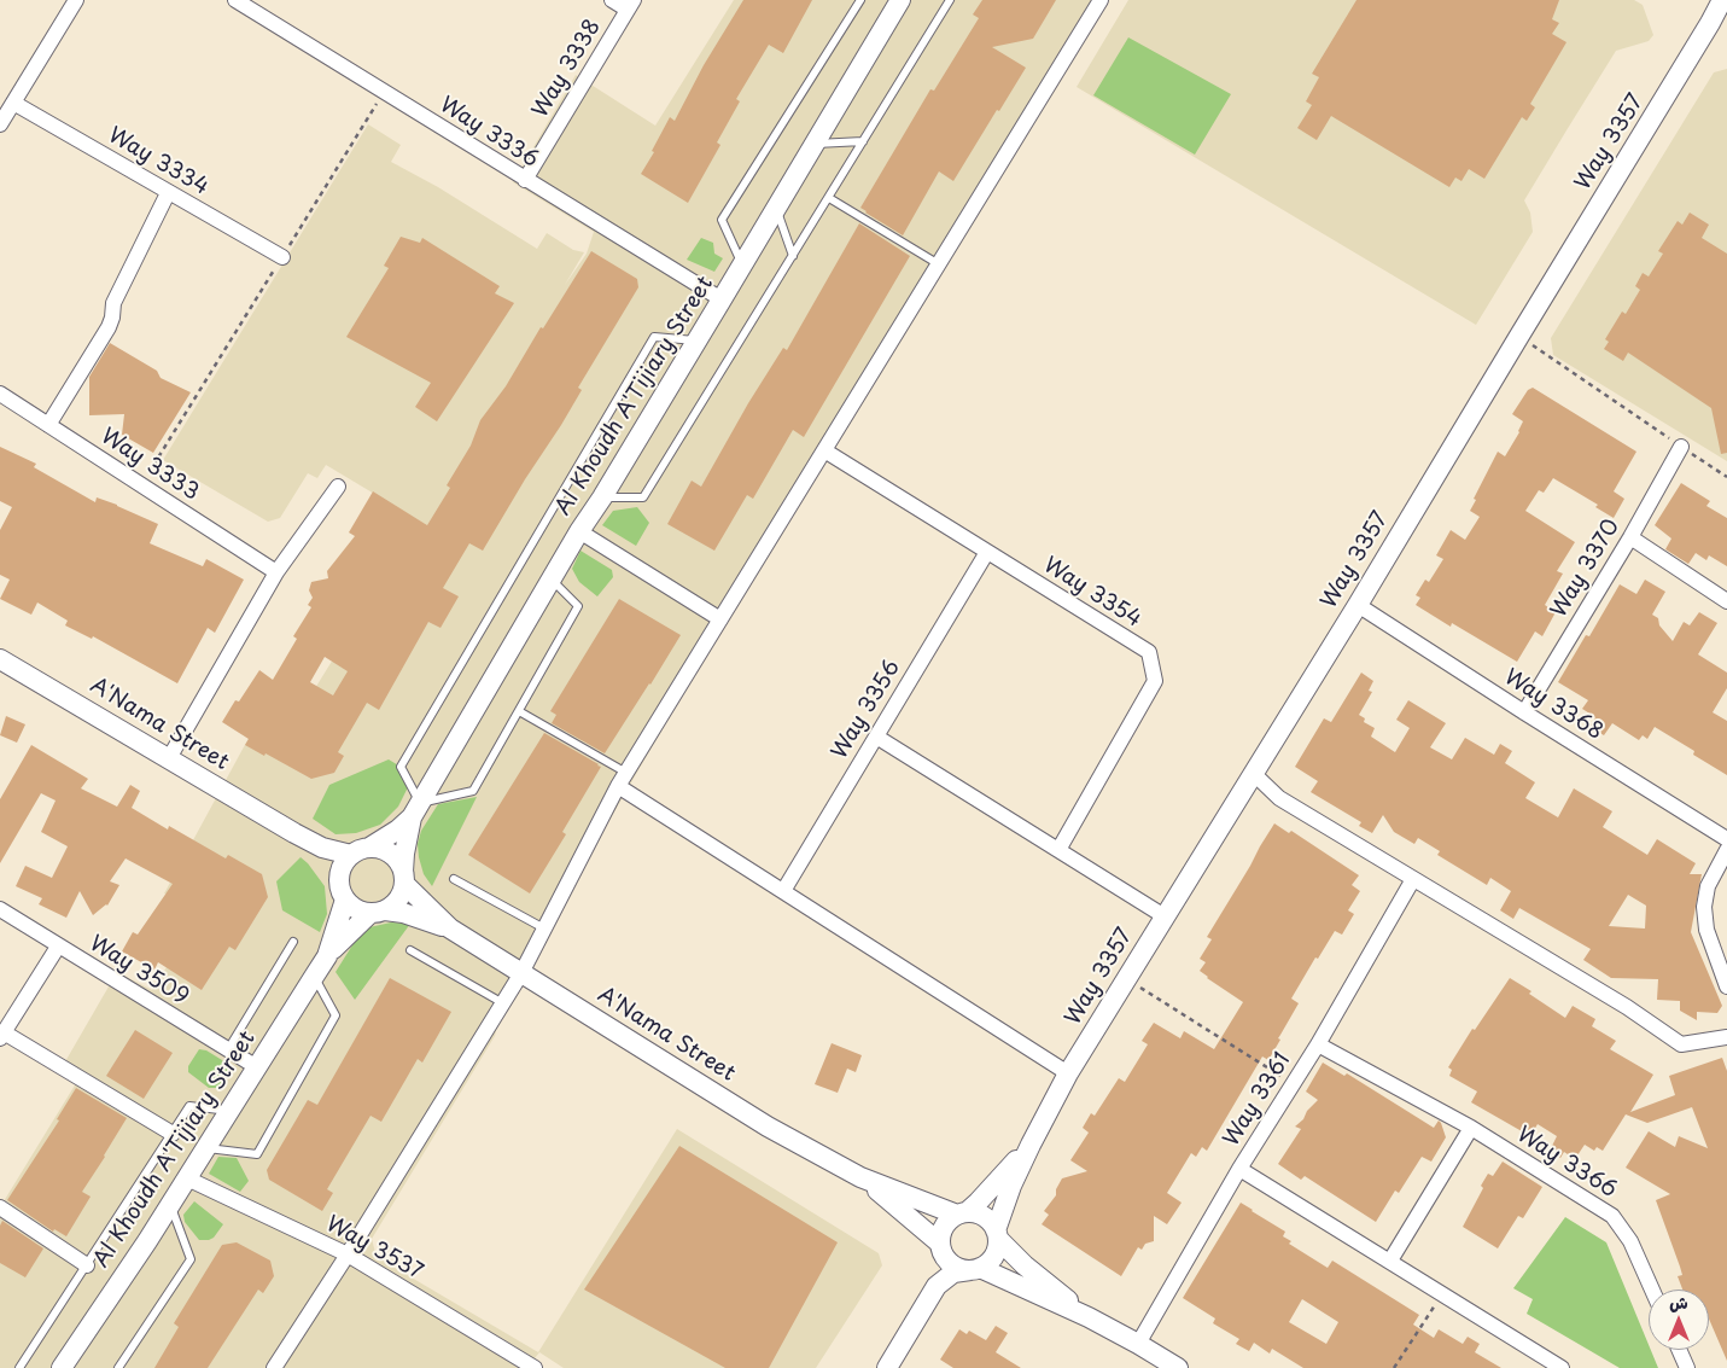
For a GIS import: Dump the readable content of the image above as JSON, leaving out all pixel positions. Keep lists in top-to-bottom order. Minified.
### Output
{"streets":{"street":["Way 3338","Way 3336","Way 3357","Way 3334","Al Khoudh A'Tijiary Street","Way 3333","Way 3370","Way 3354","Way 3368","Way 3356","A'Nama Street","Way 3509","Way 3361","Way 3366","Way 3537"]},"crossings":[["Way 3338","Way 3336"],["Way 3336","Al Khoudh A'Tijiary Street"],["Way 3357","Way 3368"],["Way 3357","A'Nama Street"],["Al Khoudh A'Tijiary Street","A'Nama Street"],["Al Khoudh A'Tijiary Street","Way 3509"],["Al Khoudh A'Tijiary Street","Way 3537"],["Way 3370","Way 3368"],["Way 3354","Way 3356"],["Way 3361","Way 3366"]],"north":"top"}
